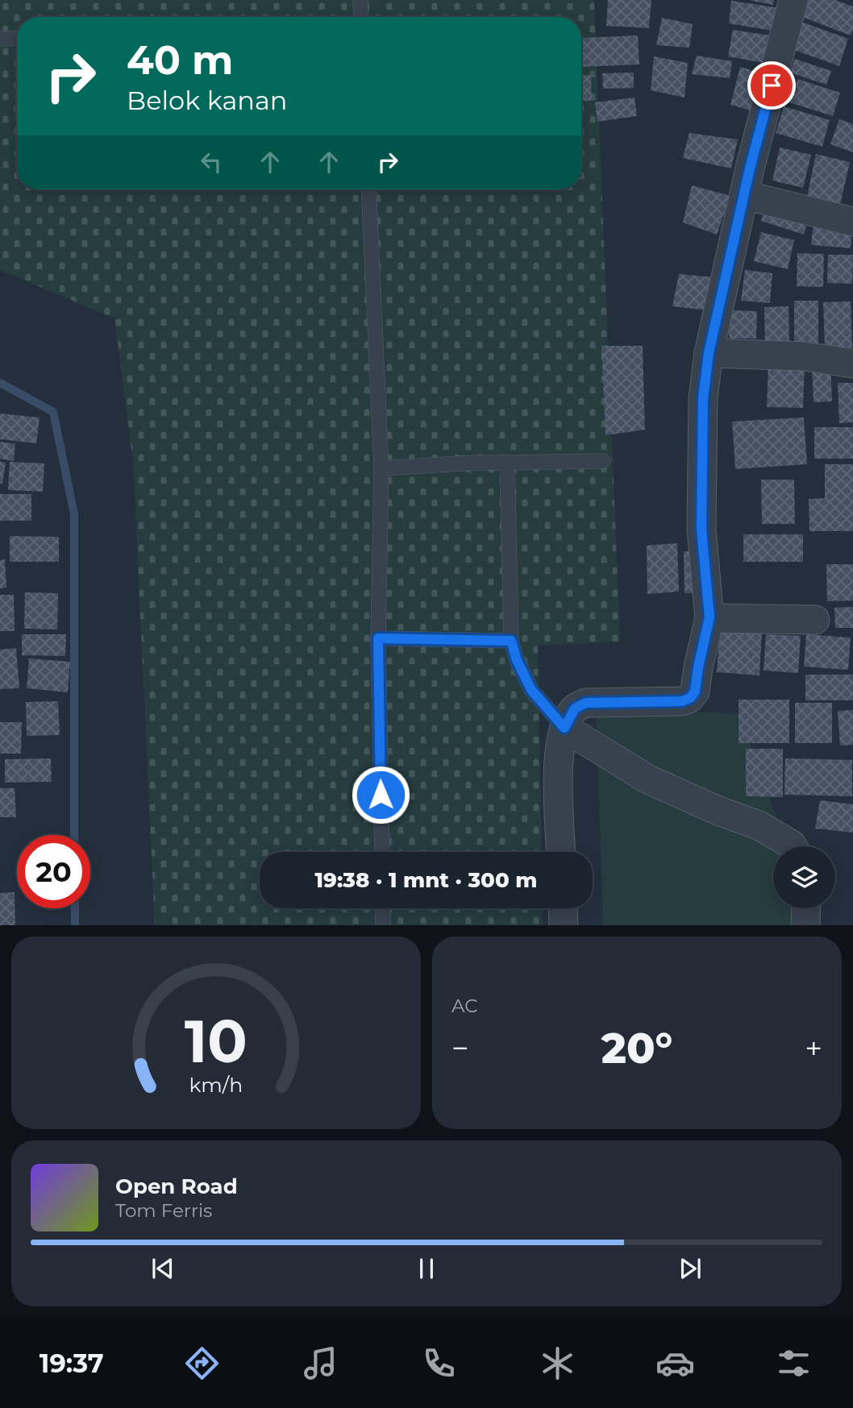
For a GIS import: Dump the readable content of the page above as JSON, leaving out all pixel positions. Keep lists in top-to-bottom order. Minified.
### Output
{"page":{"turn":["40 m","Belok kanan"],"limit":"20","trip":"19:38 · 1 mnt · 300 m","tile":"AC","heat":["−","20°","+"],"song":["Open Road","Tom Ferris"],"tabs":"19:37","gauge":["10","km/h"]}}
